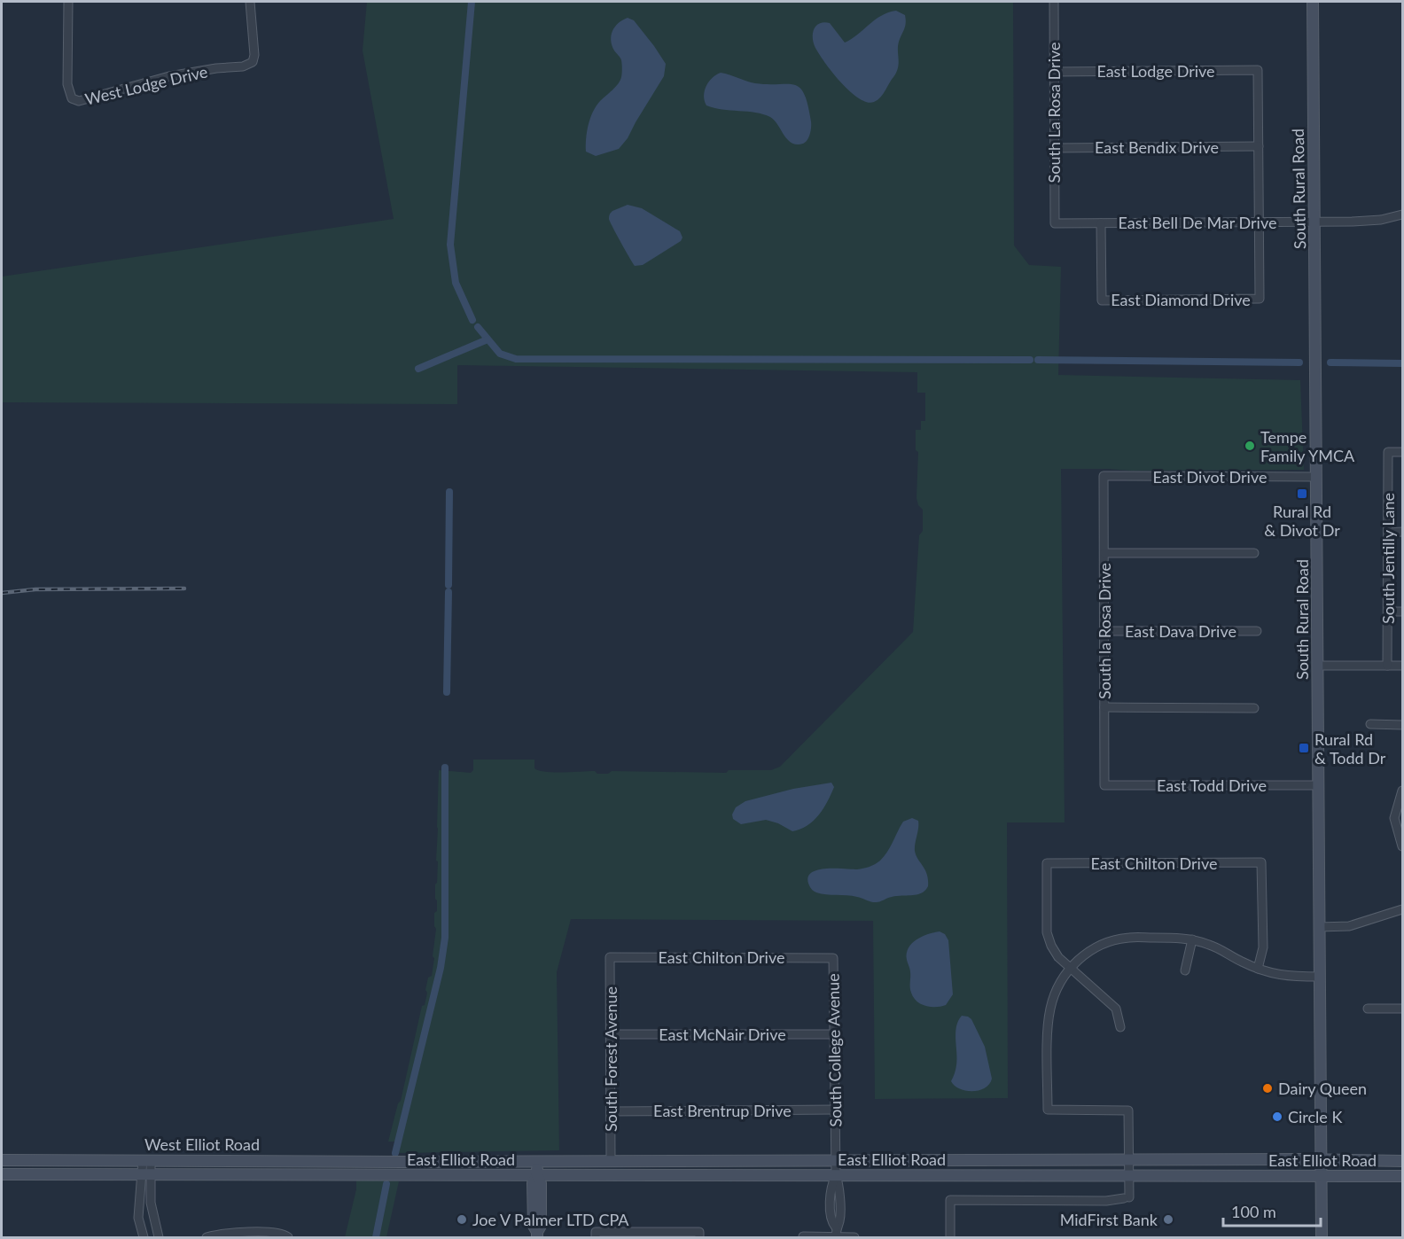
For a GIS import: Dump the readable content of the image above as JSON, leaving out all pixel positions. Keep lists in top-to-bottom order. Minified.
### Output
{"streets":{"main road":["South Rural Road","West Elliot Road","East Elliot Road"],"street":["East Lodge Drive","West Lodge Drive","South La Rosa Drive","East Bendix Drive","East Bell De Mar Drive","East Diamond Drive","East Divot Drive","South Jentilly Lane","South la Rosa Drive","East Dava Drive","East Todd Drive","East Chilton Drive","East McNair Drive","South College Avenue","South Forest Avenue","East Brentrup Drive"]},"crossings":[["East Lodge Drive","South La Rosa Drive"],["East Lodge Drive","East Bendix Drive"],["South La Rosa Drive","East Bendix Drive"],["South La Rosa Drive","East Bell De Mar Drive"],["South Rural Road","East Bell De Mar Drive"],["South Rural Road","East Divot Drive"],["South Rural Road","East Todd Drive"],["South Rural Road","East Elliot Road"],["East Bell De Mar Drive","East Diamond Drive"],["East Divot Drive","South la Rosa Drive"],["South la Rosa Drive","East Dava Drive"],["South la Rosa Drive","East Todd Drive"],["East Chilton Drive","South College Avenue"],["East Chilton Drive","South Forest Avenue"],["East McNair Drive","South College Avenue"],["East McNair Drive","South Forest Avenue"],["South College Avenue","East Brentrup Drive"],["South College Avenue","East Elliot Road"],["South Forest Avenue","East Brentrup Drive"],["South Forest Avenue","East Elliot Road"],["West Elliot Road","East Elliot Road"]],"places":{"other":["Tempe Family YMCA","Dairy Queen","Circle K","Joe V Palmer LTD CPA","MidFirst Bank"],"transit":["Rural Rd & Divot Dr","Rural Rd & Todd Dr"]},"scale_bar":"100 m"}
